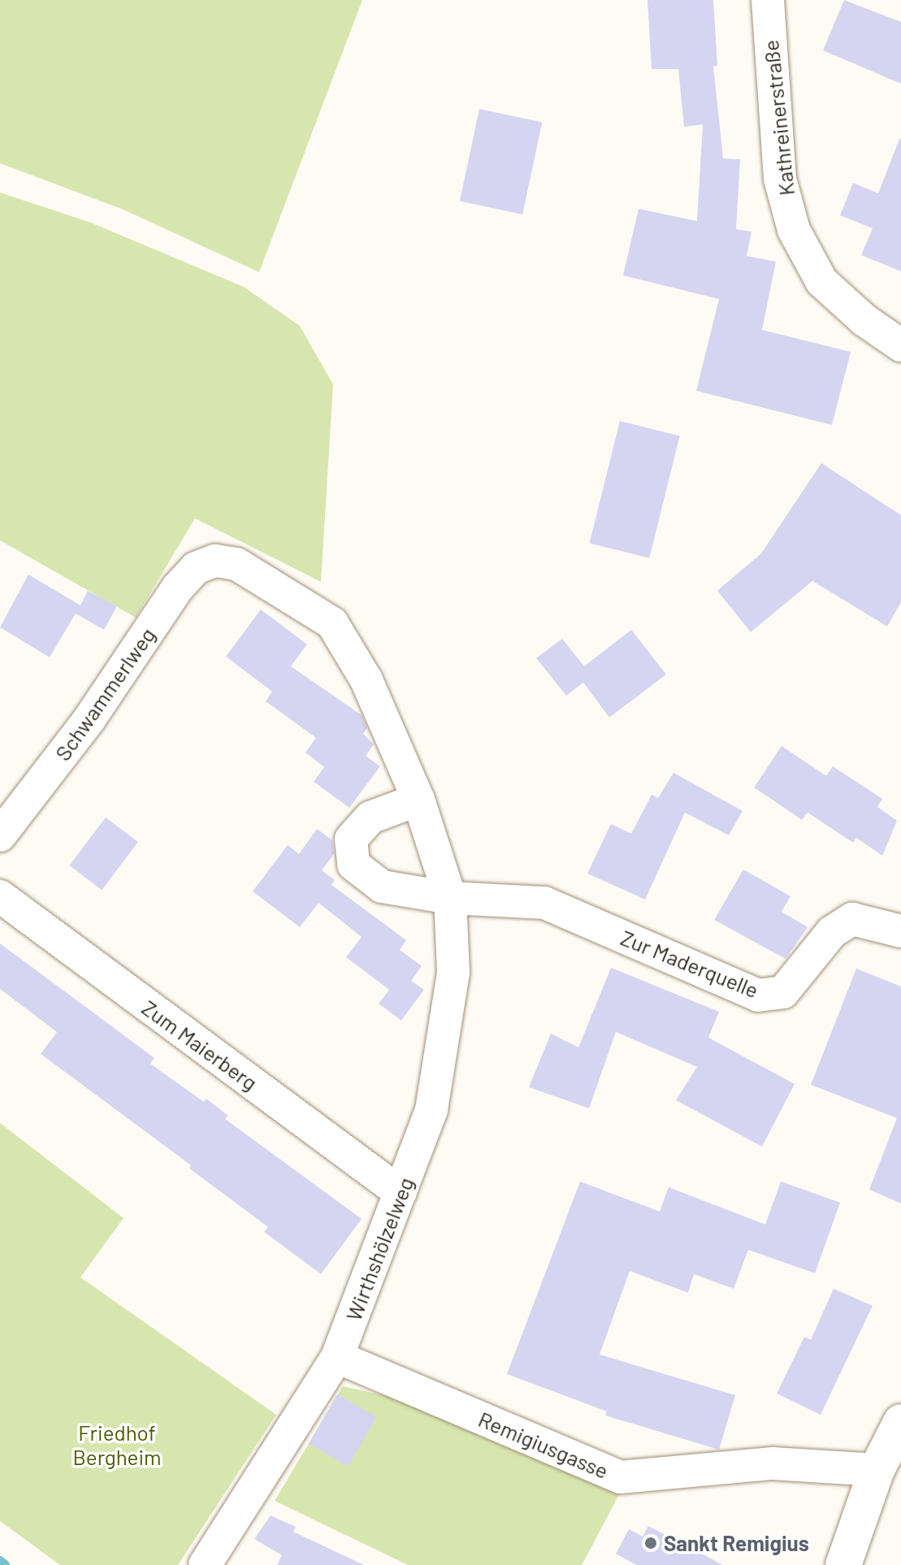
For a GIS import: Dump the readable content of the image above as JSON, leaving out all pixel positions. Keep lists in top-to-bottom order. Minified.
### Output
{"streets":{"street":["Kathreinerstraße","Schwammerlweg","Zur Maderquelle","Zum Maierberg","Wirthshölzelweg","Remigiusgasse"]},"crossings":[["Schwammerlweg","Zur Maderquelle"],["Zur Maderquelle","Wirthshölzelweg"],["Zum Maierberg","Wirthshölzelweg"],["Wirthshölzelweg","Remigiusgasse"]],"parks":["Friedhof Bergheim"],"places":["Sankt Remigius"]}
